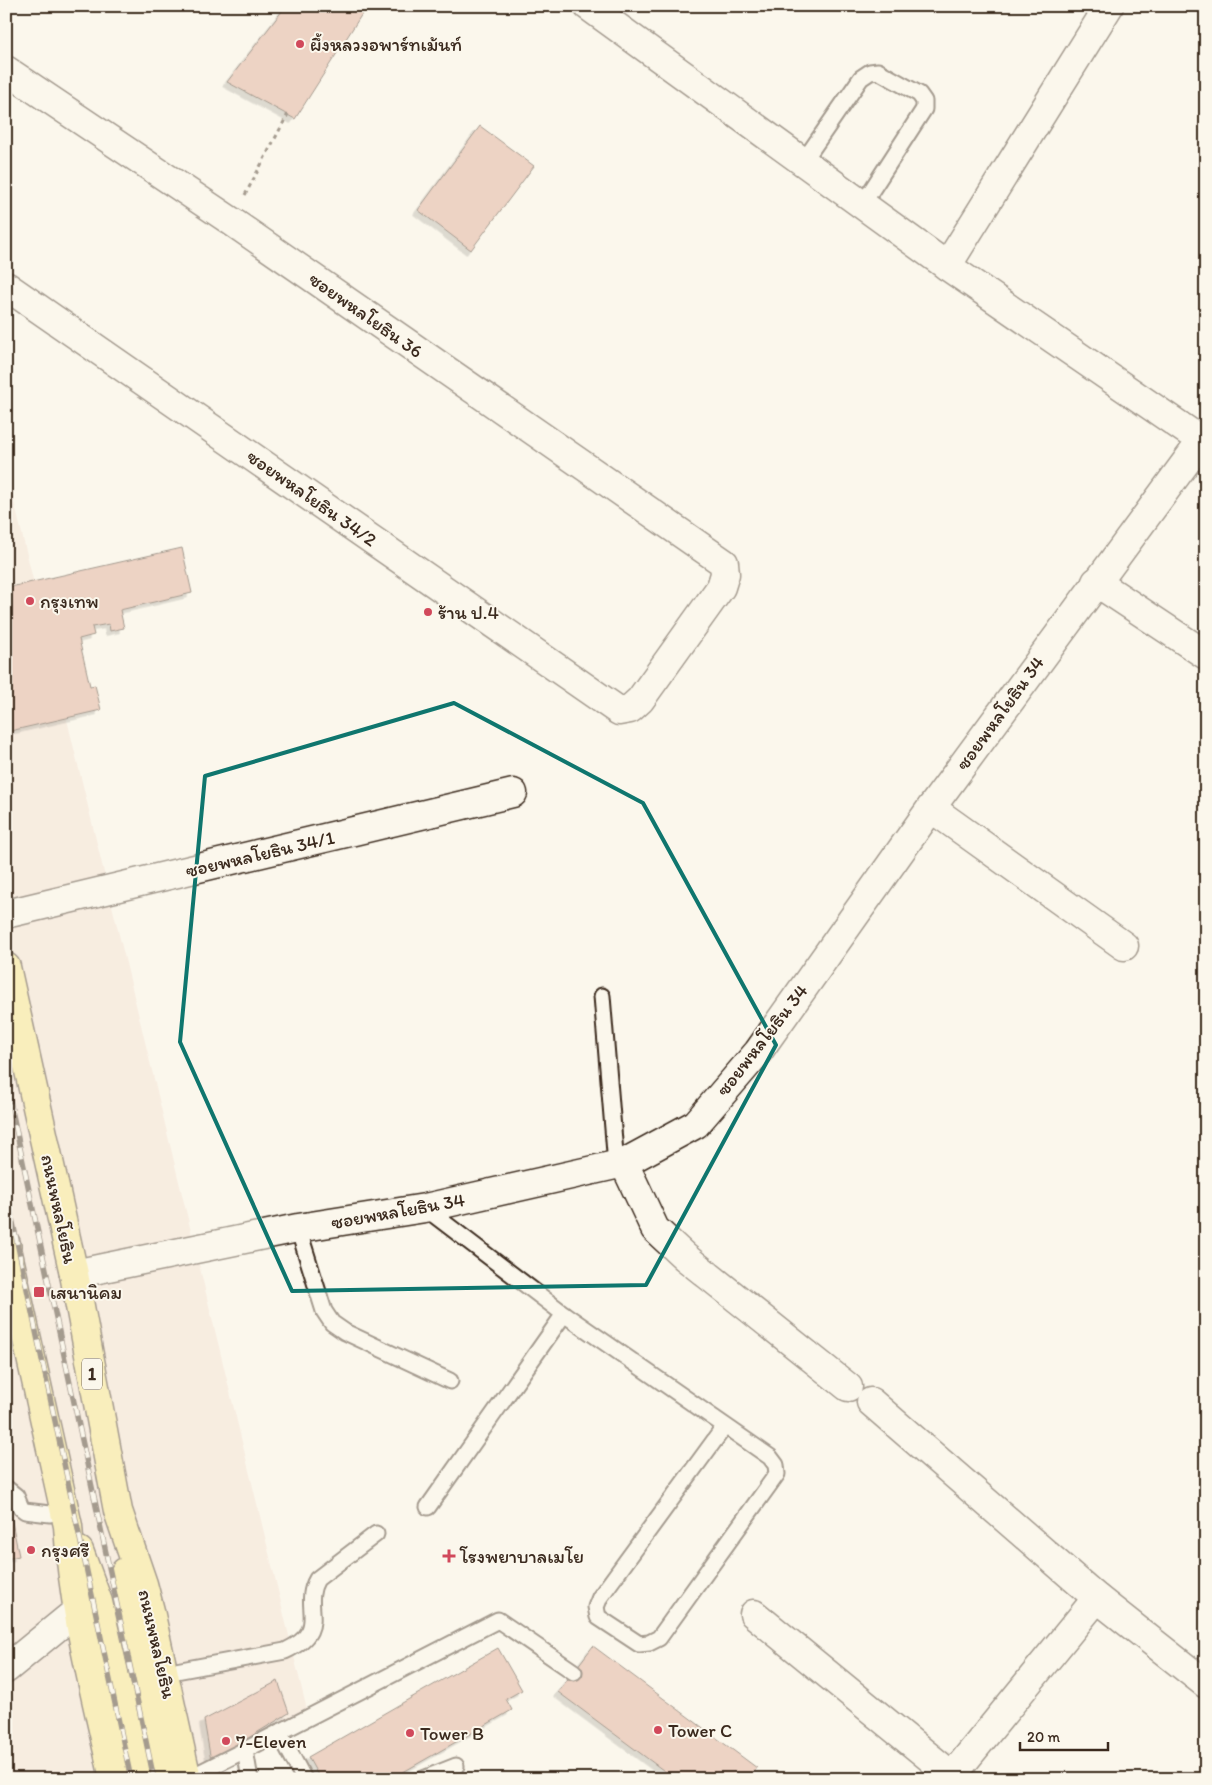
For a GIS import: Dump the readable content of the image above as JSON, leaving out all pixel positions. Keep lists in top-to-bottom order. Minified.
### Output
{"streets":{"main road":["ถนนพหลโยธิน","1"],"street":["ซอยพหลโยธิน 36","ซอยพหลโยธิน 34/2","ซอยพหลโยธิน 34","ซอยพหลโยธิน 34/1"]},"crossings":[["ซอยพหลโยธิน 36","ซอยพหลโยธิน 34/2"],["ซอยพหลโยธิน 34","ถนนพหลโยธิน"]],"places":{"other":["ผึ้งหลวงอพาร์ทเม้นท์","กรุงเทพ","ร้าน ป.4","กรุงศรี","Tower C","Tower B","7-Eleven"],"transit":["เสนานิคม"],"health":["โรงพยาบาลเมโย"]},"scale_bar":"20 m"}
